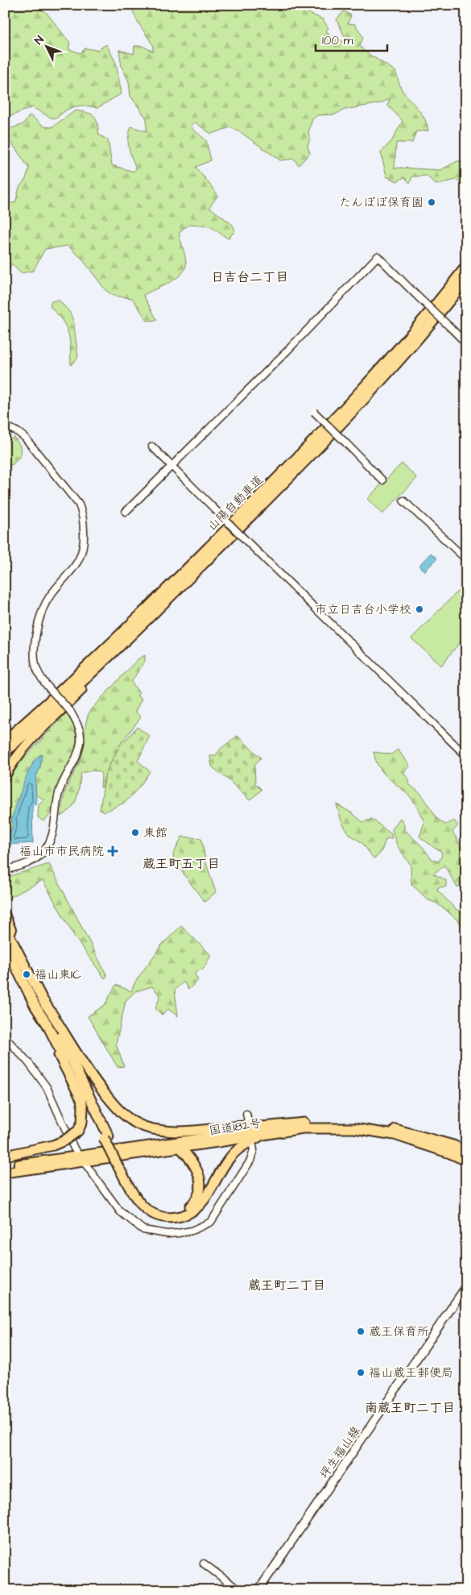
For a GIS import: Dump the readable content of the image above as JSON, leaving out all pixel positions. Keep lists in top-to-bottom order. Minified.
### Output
{"streets":{"highway":["山陽自動車道","国道182号"],"main road":["坪生福山線"]},"districts":["日吉台二丁目","蔵王町五丁目","蔵王町二丁目","南蔵王町二丁目"],"places":{"other":["たんぽぽ保育園","市立日吉台小学校","東館","福山東IC","蔵王保育所","福山蔵王郵便局"],"health":["福山市市民病院"]},"scale_bar":"100 m","north":"top left"}
